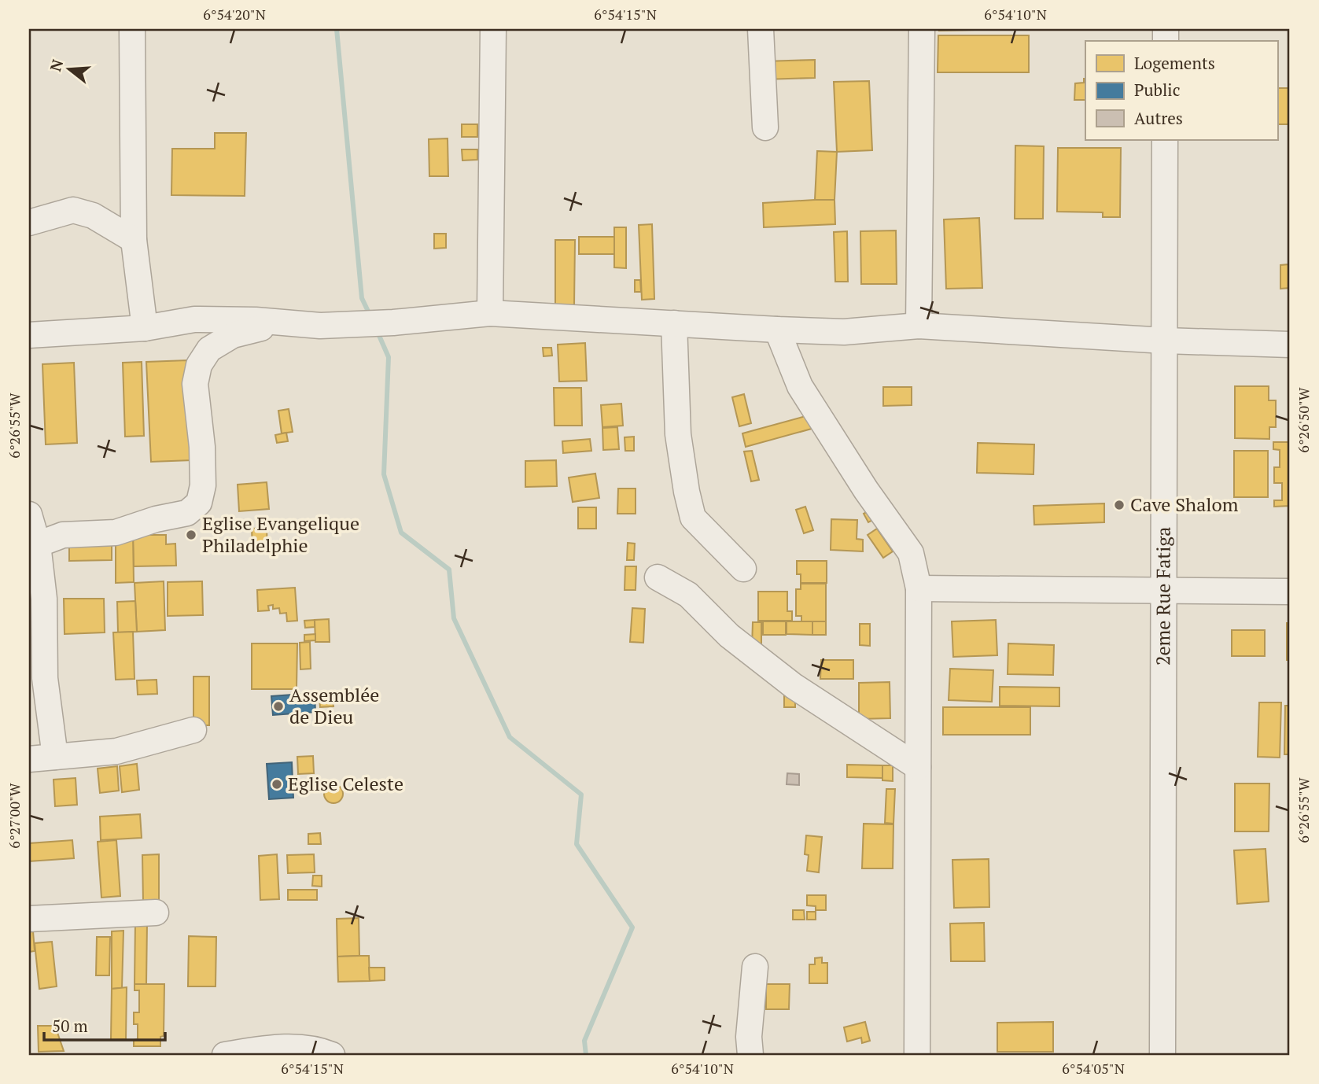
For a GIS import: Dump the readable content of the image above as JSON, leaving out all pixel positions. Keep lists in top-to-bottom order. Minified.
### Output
{"streets":{"street":["2eme Rue Fatiga"]},"places":["Cave Shalom","Eglise Evangelique Philadelphie","Assemblée de Dieu","Eglise Celeste"],"legend":["Logements","Public","Autres"],"scale_bar":"50 m","north":"left","coordinates":["6°54'20\"N","6°54'15\"N","6°54'10\"N","6°26'50\"W","6°26'55\"W","6°27'00\"W","6°54'05\"N"]}
